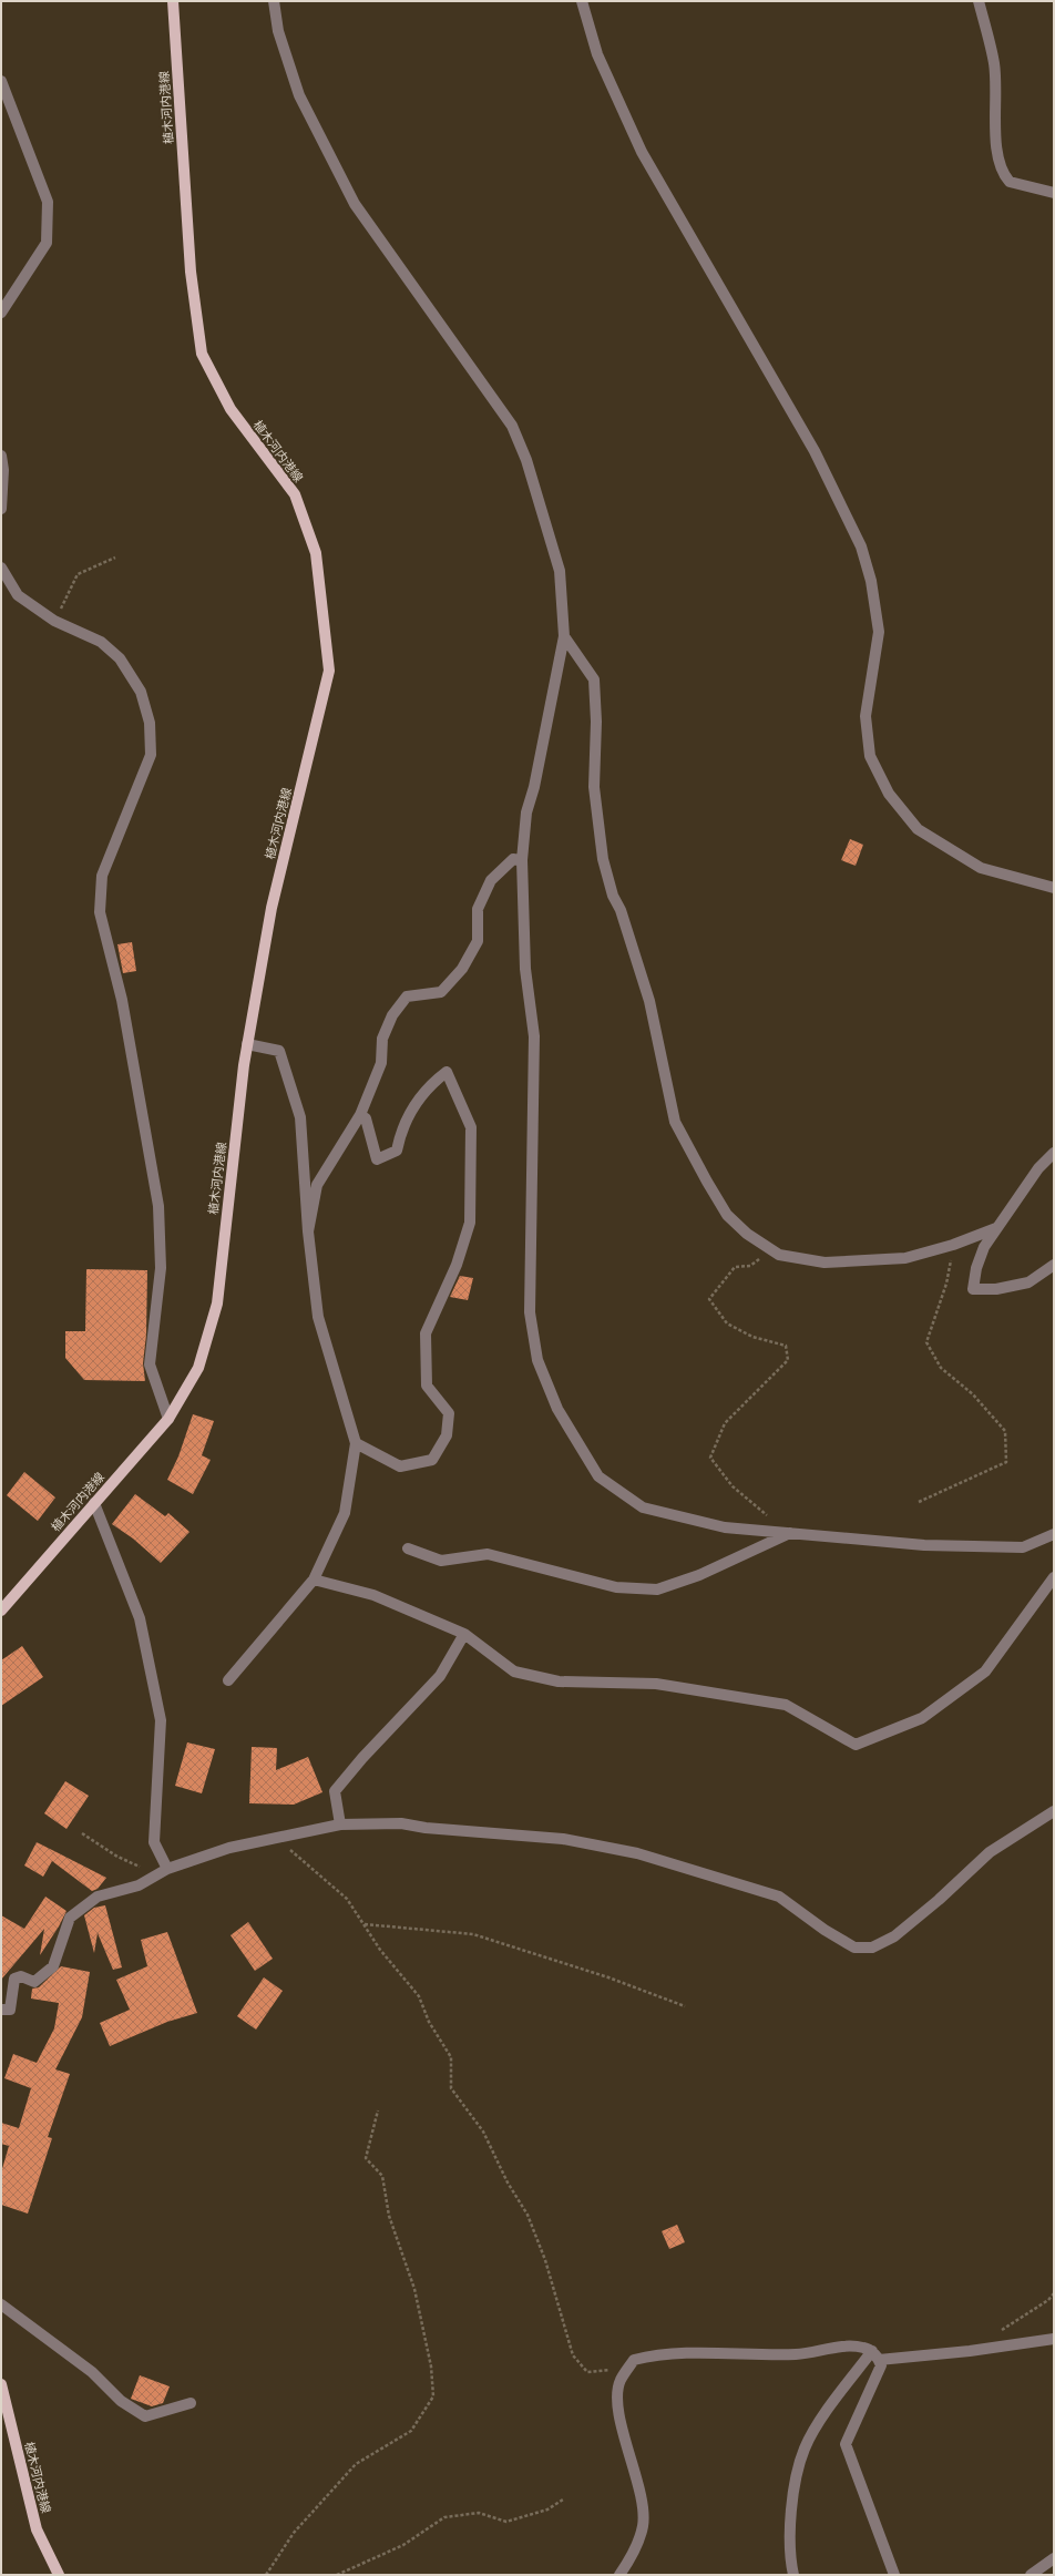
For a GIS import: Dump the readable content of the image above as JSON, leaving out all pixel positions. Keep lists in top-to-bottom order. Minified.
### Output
{"streets":{"main road":["植木河内港線"]}}
